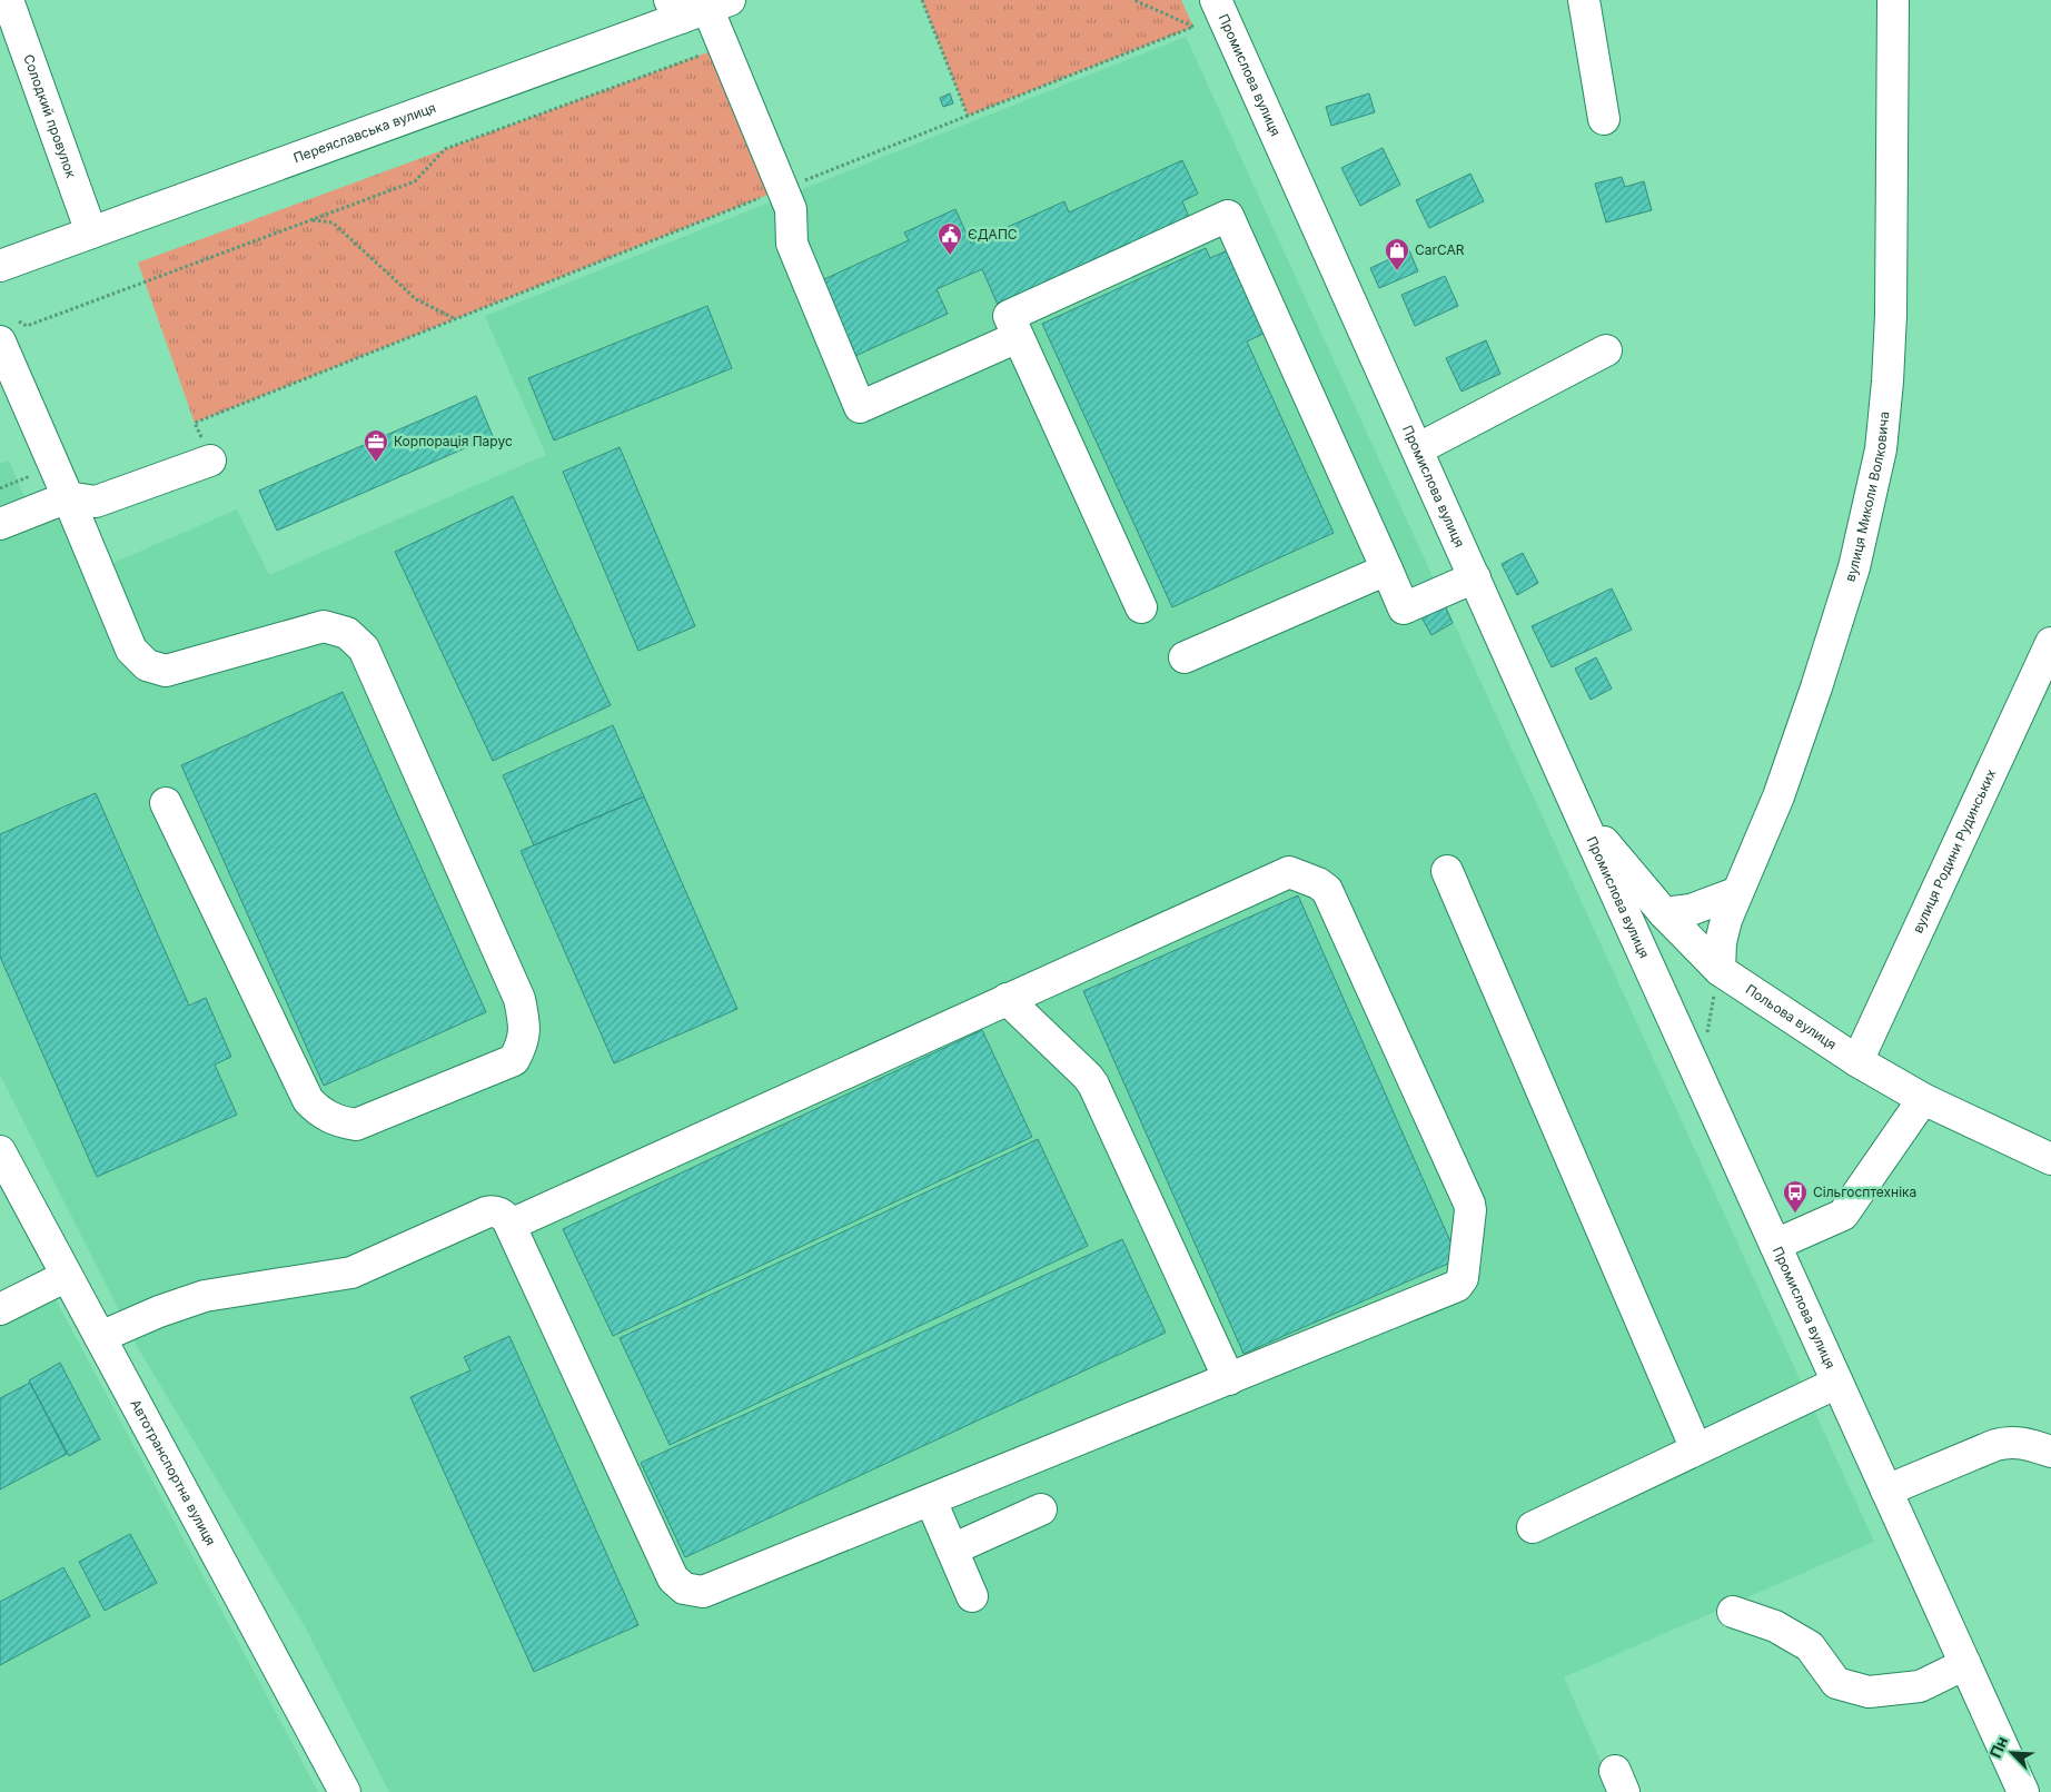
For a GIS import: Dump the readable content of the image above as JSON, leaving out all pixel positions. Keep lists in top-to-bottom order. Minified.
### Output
{"streets":{"street":["Промислова вулиця","Солодкий провулок","Переяславська вулиця","вулиця Миколи Волковича","вулиця Родини Рудинських","Польова вулиця","Автотранспортна вулиця"]},"crossings":[["Промислова вулиця","Польова вулиця"],["Солодкий провулок","Переяславська вулиця"],["вулиця Миколи Волковича","Польова вулиця"],["вулиця Родини Рудинських","Польова вулиця"]],"places":{"public building":["ЄДАПС"],"shop":["CarCAR"],"office":["Корпорація Парус"],"bus stop":["Сільгосптехніка"]},"north":"top left"}
